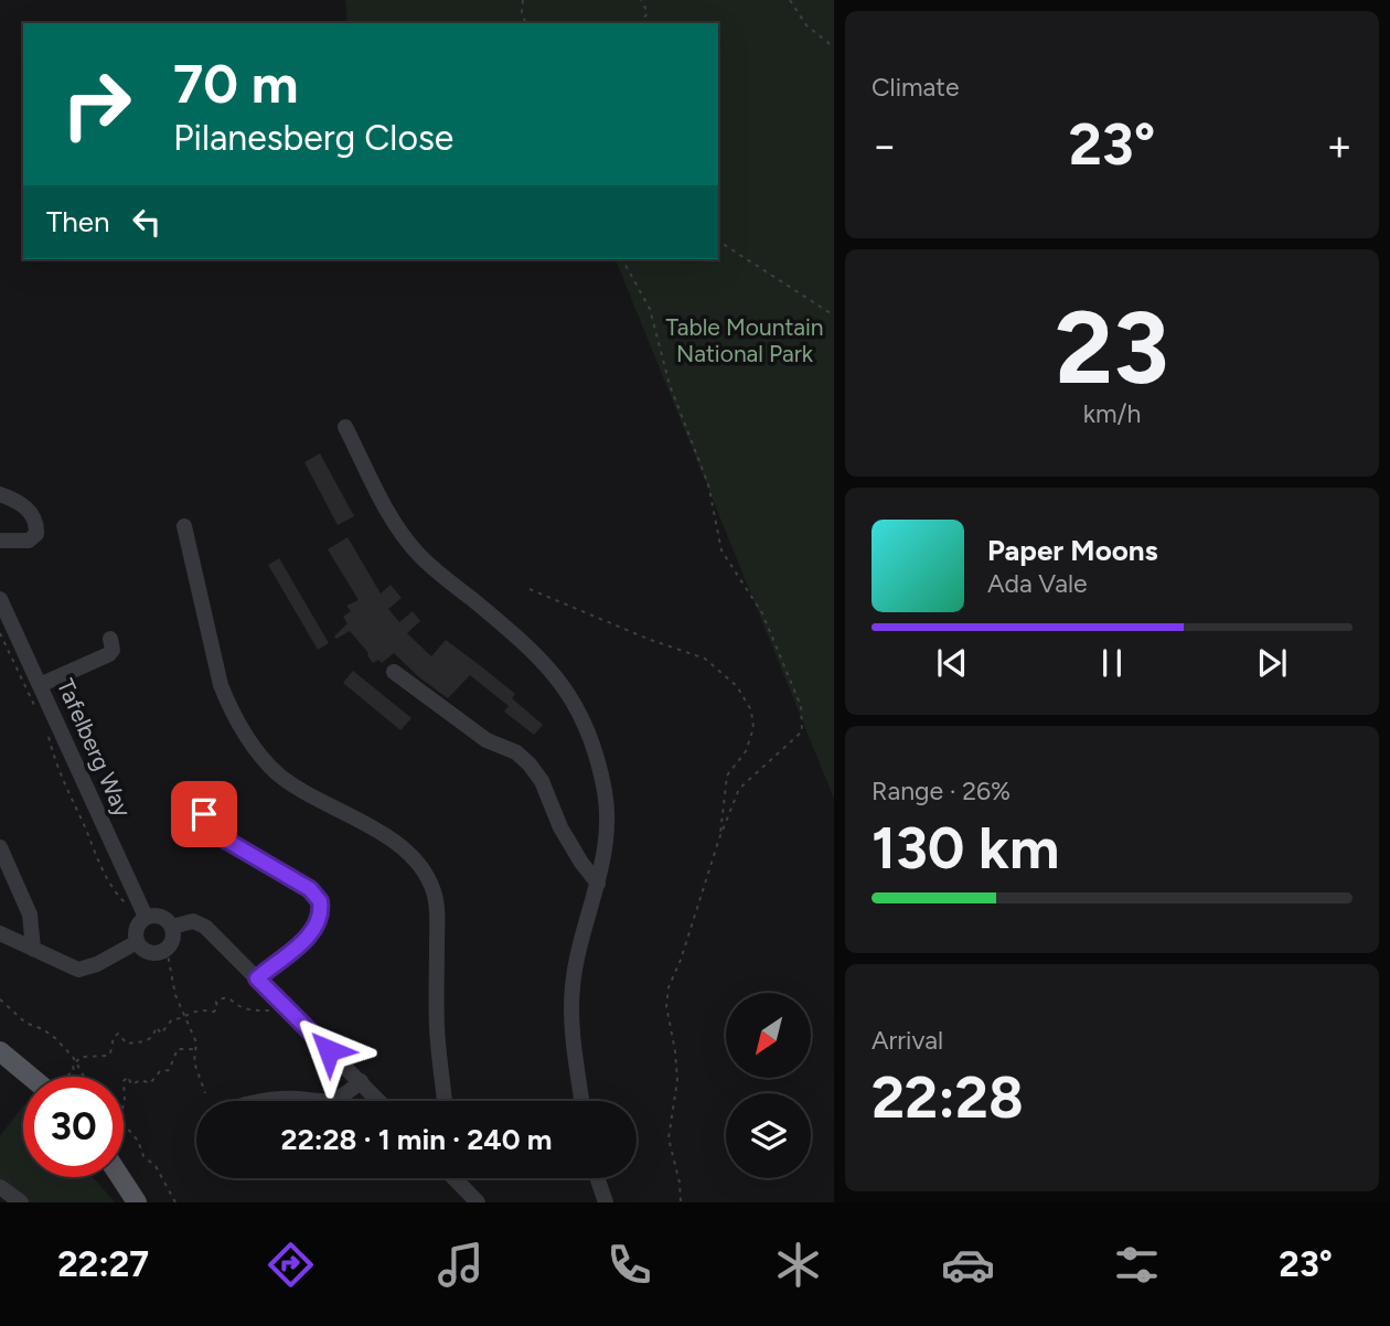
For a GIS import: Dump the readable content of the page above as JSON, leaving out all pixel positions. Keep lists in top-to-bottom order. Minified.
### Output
{"streets":{"street":["Tafelberg Way"]},"parks":["Table Mountain National Park"],"north":"bottom left","page":{"tile":["Climate",["23","km/h"],["Range · 26%","130 km"],["Arrival","22:28"]],"turn":["70 m","Pilanesberg Close"],"heat":["−","23°","+"],"then":"Then","song":["Paper Moons","Ada Vale"],"limit":"30","trip":"22:28 · 1 min · 240 m","tabs":["22:27","23°"]}}
